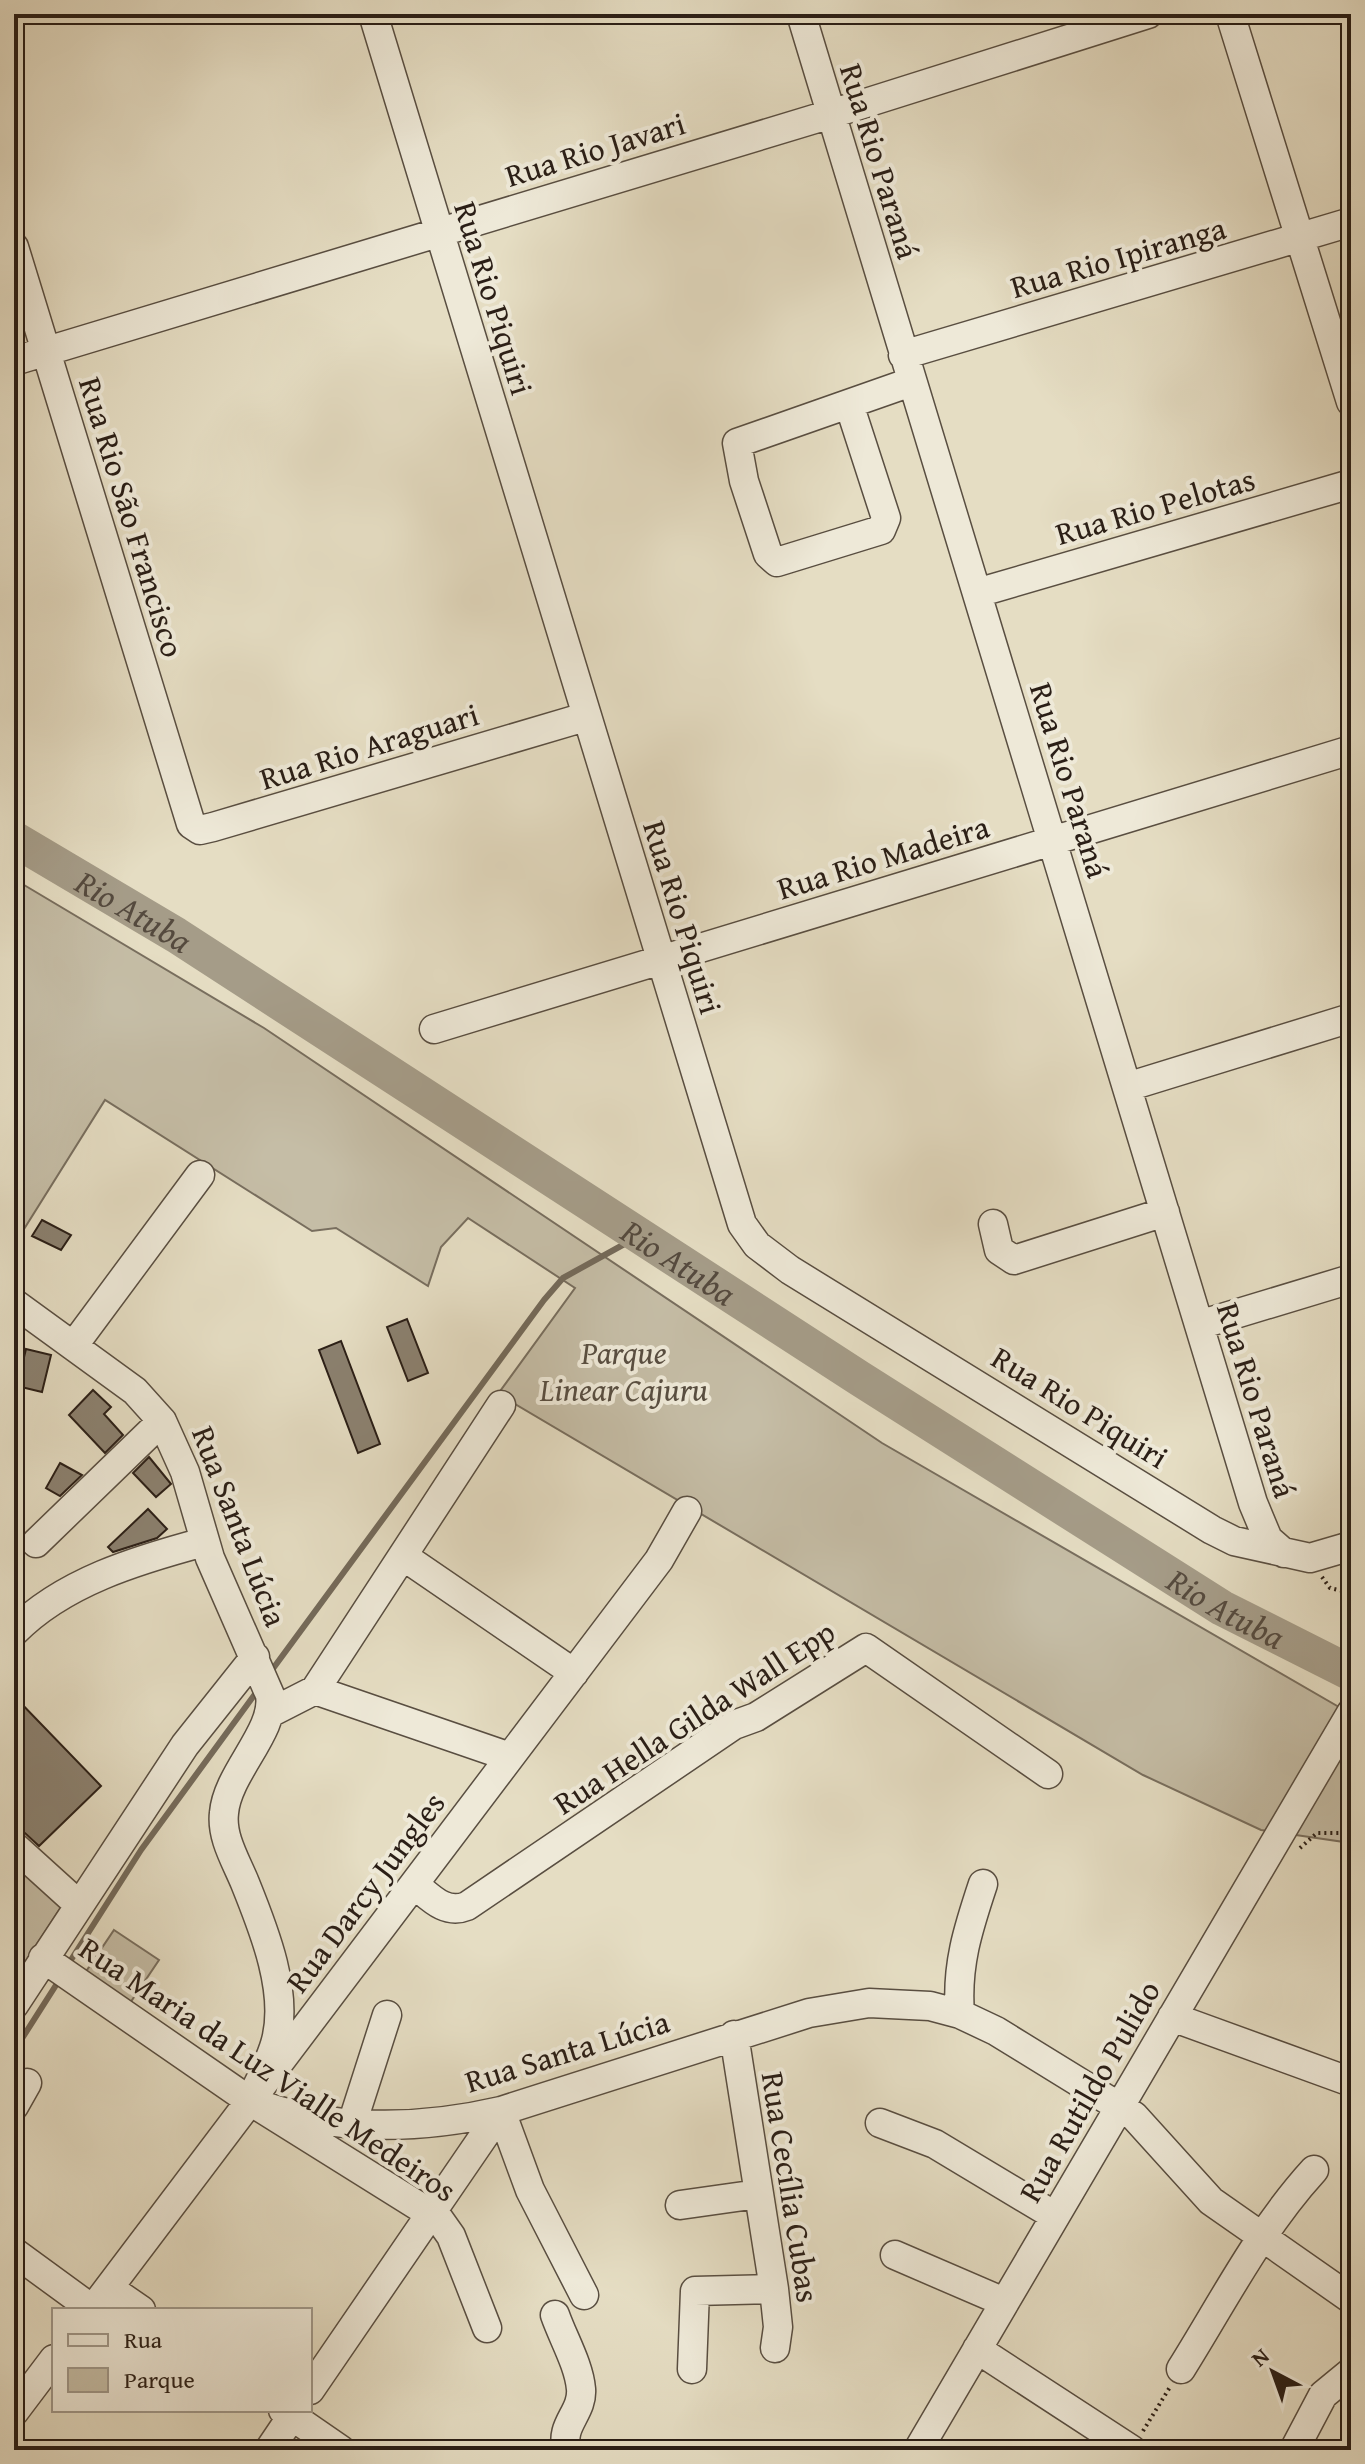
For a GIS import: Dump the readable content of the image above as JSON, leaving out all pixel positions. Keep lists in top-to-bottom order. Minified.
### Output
{"streets":{"street":["Rua Rio Javari","Rua Rio Paraná","Rua Rio Ipiranga","Rua Rio Piquiri","Rua Rio Pelotas","Rua Rio São Francisco","Rua Rio Araguari","Rua Rio Madeira","Rua Santa Lúcia","Rua Hella Gilda Wall Epp","Rua Darcy Jungles","Rua Maria da Luz Vialle Medeiros","Rua Rutildo Pulido","Rua Cecília Cubas"]},"crossings":[["Rua Rio Javari","Rua Rio Paraná"],["Rua Rio Javari","Rua Rio Piquiri"],["Rua Rio Javari","Rua Rio São Francisco"],["Rua Rio Paraná","Rua Rio Ipiranga"],["Rua Rio Paraná","Rua Rio Piquiri"],["Rua Rio Paraná","Rua Rio Pelotas"],["Rua Rio Paraná","Rua Rio Madeira"],["Rua Rio Piquiri","Rua Rio Araguari"],["Rua Rio Piquiri","Rua Rio Madeira"],["Rua Rio São Francisco","Rua Rio Araguari"],["Rua Santa Lúcia","Rua Darcy Jungles"],["Rua Santa Lúcia","Rua Maria da Luz Vialle Medeiros"],["Rua Santa Lúcia","Rua Rutildo Pulido"],["Rua Santa Lúcia","Rua Cecília Cubas"],["Rua Hella Gilda Wall Epp","Rua Darcy Jungles"],["Rua Darcy Jungles","Rua Maria da Luz Vialle Medeiros"]],"water":["Rio Atuba"],"parks":["Parque Linear Cajuru"],"legend":["Rua","Parque"],"north":"top left"}
